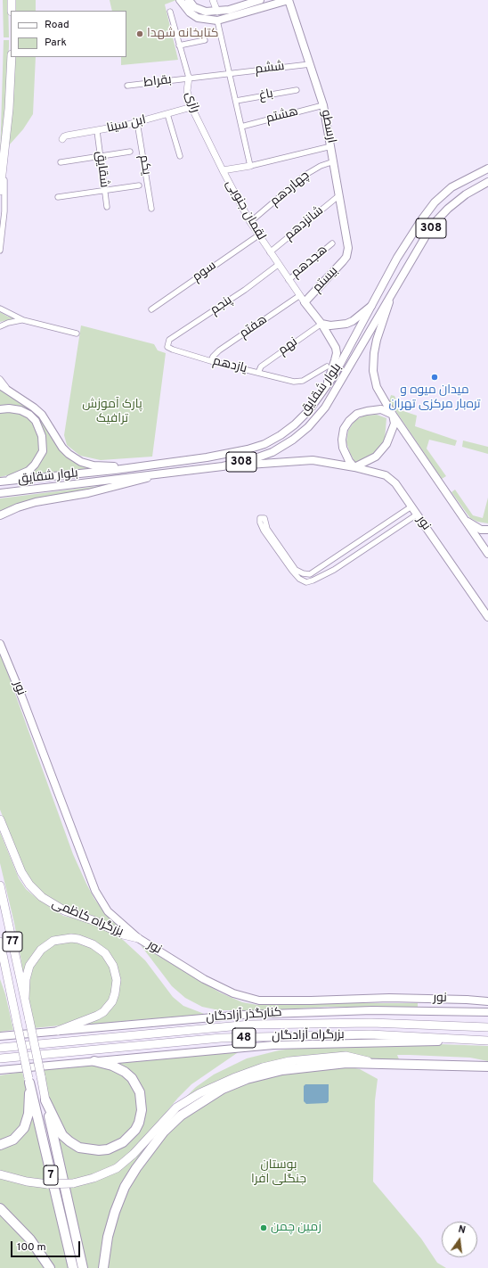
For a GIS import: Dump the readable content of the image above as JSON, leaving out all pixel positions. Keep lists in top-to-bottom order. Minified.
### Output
{"streets":{"highway":["بزرگراه کاظمی","77","بزرگراه آزادگان","48","7"],"main road":["ارسطو","لقمان جنوبی","308","بیستم","بلوار شقایق","نور","کنارگذر آزادگان"],"street":["ششم","بقراط","باغ","رازی","هشتم","ابن سینا","یکم","شقایق","چهاردهم","شانزدهم","هجدهم","سوم","پنجم","هفتم","نهم","یازدهم"]},"crossings":[["ششم","بقراط"],["ششم","رازی"],["ششم","ارسطو"],["بقراط","رازی"],["رازی","ابن سینا"],["رازی","لقمان جنوبی"],["هشتم","ارسطو"],["ابن سینا","یکم"],["ابن سینا","شقایق"],["ارسطو","چهاردهم"],["ارسطو","شانزدهم"],["ارسطو","بیستم"],["یکم","شقایق"],["چهاردهم","لقمان جنوبی"],["لقمان جنوبی","شانزدهم"],["لقمان جنوبی","هجدهم"],["لقمان جنوبی","سوم"],["لقمان جنوبی","بیستم"],["لقمان جنوبی","پنجم"],["لقمان جنوبی","هفتم"],["لقمان جنوبی","نهم"],["لقمان جنوبی","بلوار شقایق"],["پنجم","یازدهم"],["هفتم","یازدهم"],["نهم","یازدهم"],["بلوار شقایق","نور"],["نور","بزرگراه کاظمی"],["77","7"]],"parks":["پارک آموزش ترافیک","بوستان جنگلی افرا"],"places":["کتابخانه شهدا","میدان میوه و تره‌بار مرکزی تهران","زمین چمن"],"legend":["Road","Park"],"scale_bar":"100 m","north":"top"}
